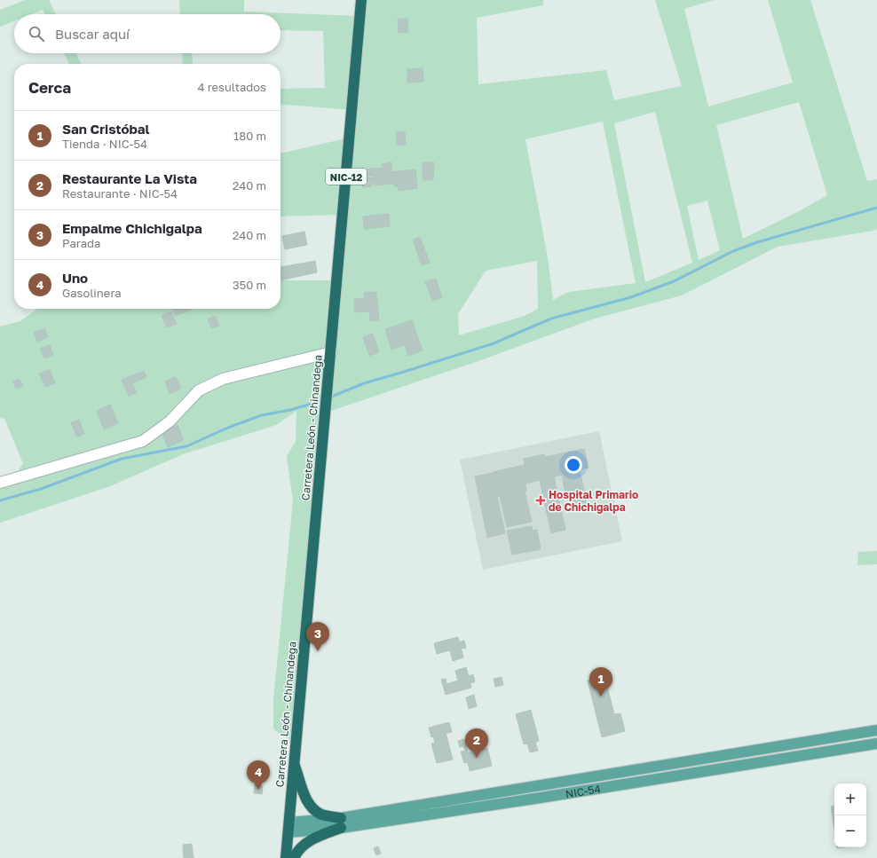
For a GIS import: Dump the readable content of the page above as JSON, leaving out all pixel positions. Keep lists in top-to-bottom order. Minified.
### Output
{"streets":{"highway":["NIC-12","Carretera León - Chinandega"],"main road":["NIC-54"]},"crossings":[["Carretera León - Chinandega","NIC-54"]],"places":{"health":["Hospital Primario de Chichigalpa"]},"page":{"search":"Buscar aquí","heading":["Cerca","4 resultados"],"list":[{"mark":"1","name":"San Cristóbal","note":"Tienda · NIC-54","value":"180 m"},{"mark":"2","name":"Restaurante La Vista","note":"Restaurante · NIC-54","value":"240 m"},{"mark":"3","name":"Empalme Chichigalpa","note":"Parada","value":"240 m"},{"mark":"4","name":"Uno","note":"Gasolinera","value":"350 m"}],"pins":["3","1","2","4"],"map_buttons":["+","−"]}}
